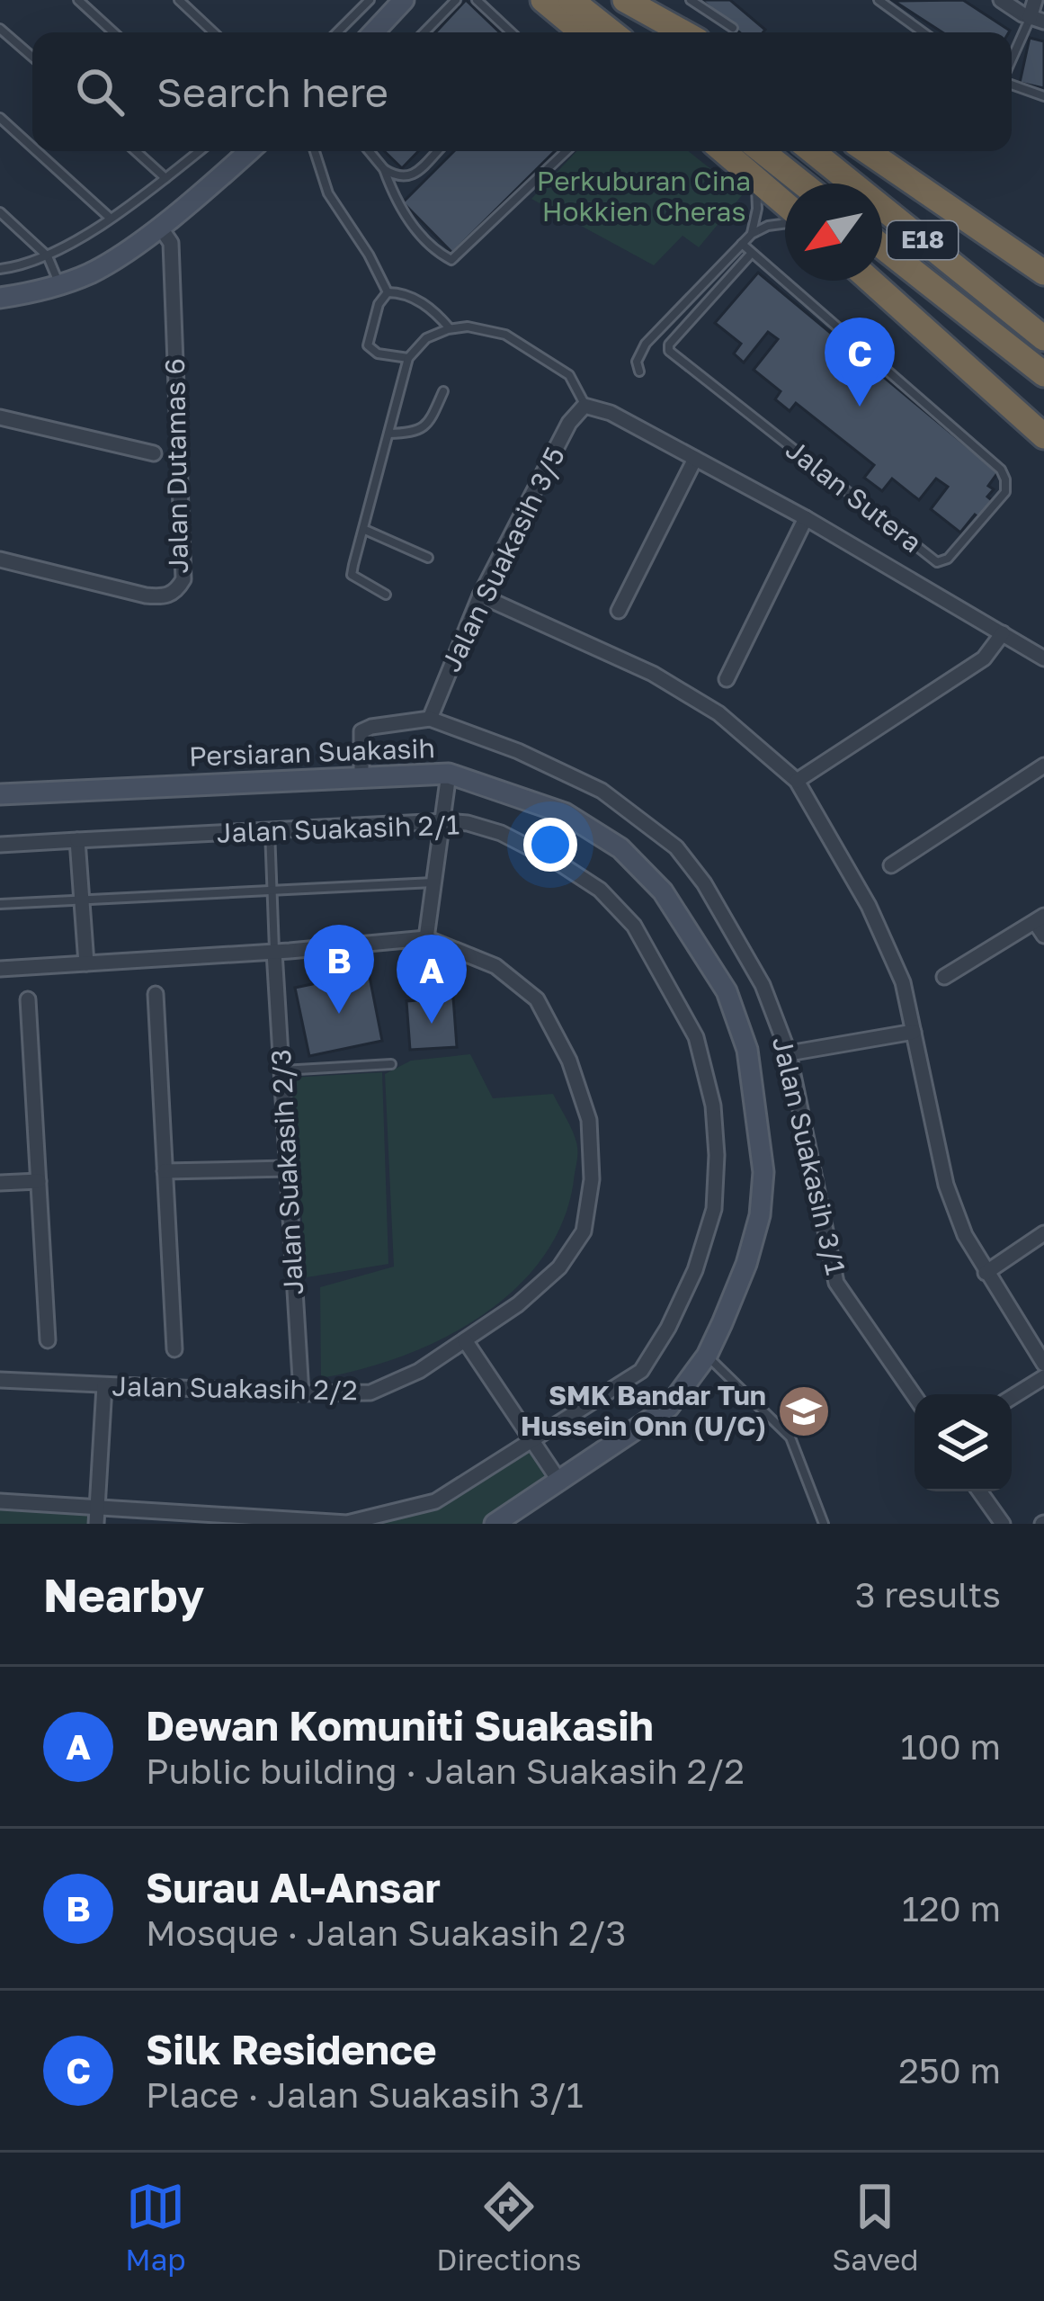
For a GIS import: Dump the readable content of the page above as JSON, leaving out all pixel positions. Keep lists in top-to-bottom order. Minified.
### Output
{"streets":{"highway":["E18"],"street":["Jalan Dutamas 6","Jalan Suakasih 3/5","Persiaran Suakasih","Jalan Suakasih 2/1","Jalan Suakasih 3/1","Jalan Suakasih 2/3","Jalan Suakasih 2/2"],"lane":["Jalan Sutera"]},"crossings":[["Jalan Suakasih 3/5","Jalan Suakasih 3/1"],["Persiaran Suakasih","Jalan Suakasih 3/1"],["Jalan Suakasih 2/3","Jalan Suakasih 2/2"]],"parks":["Perkuburan Cina Hokkien Cheras"],"places":{"school or university":["SMK Bandar Tun Hussein Onn (U/C)"]},"north":"bottom left","page":{"search":"Search here","pins":["C","B","A"],"heading":["Nearby","3 results"],"list":[{"mark":"A","name":"Dewan Komuniti Suakasih","note":"Public building · Jalan Suakasih 2/2","value":"100 m"},{"mark":"B","name":"Surau Al-Ansar","note":"Mosque · Jalan Suakasih 2/3","value":"120 m"},{"mark":"C","name":"Silk Residence","note":"Place · Jalan Suakasih 3/1","value":"250 m"}],"nav":["Map","Directions","Saved"]}}
